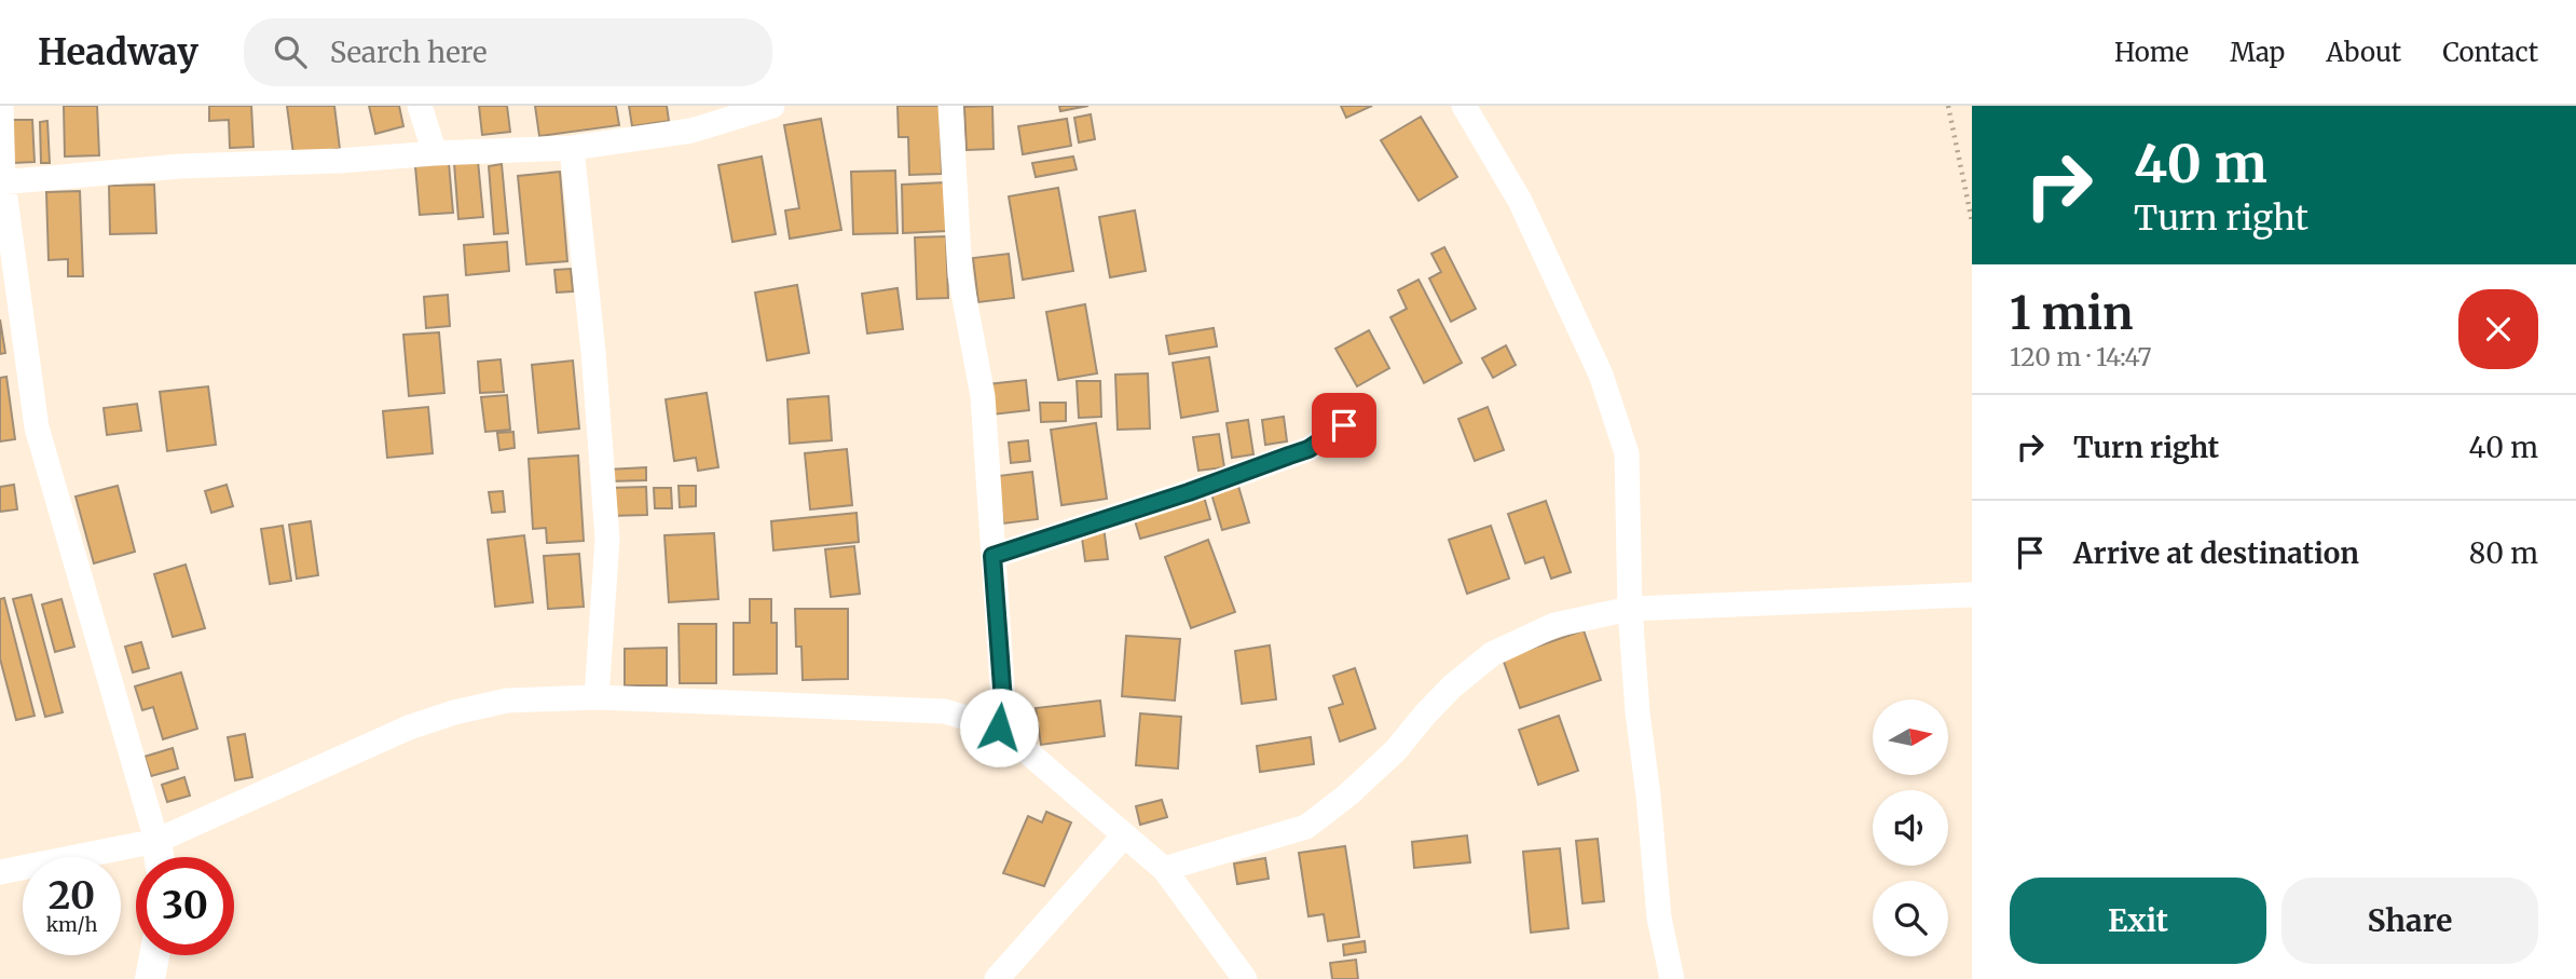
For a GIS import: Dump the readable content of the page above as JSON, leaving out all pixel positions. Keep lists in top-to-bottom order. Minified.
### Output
{"north":"right","page":{"header":"Headway","search":"Search here","nav":["Home","Map","About","Contact"],"turn":["40 m","Turn right"],"heading":["1 min","120 m · 14:47"],"list":[{"name":"Turn right","value":"40 m"},{"name":"Arrive at destination","value":"80 m"}],"speed":"20 km/h","limit":"30","buttons":["Exit","Share"]}}
